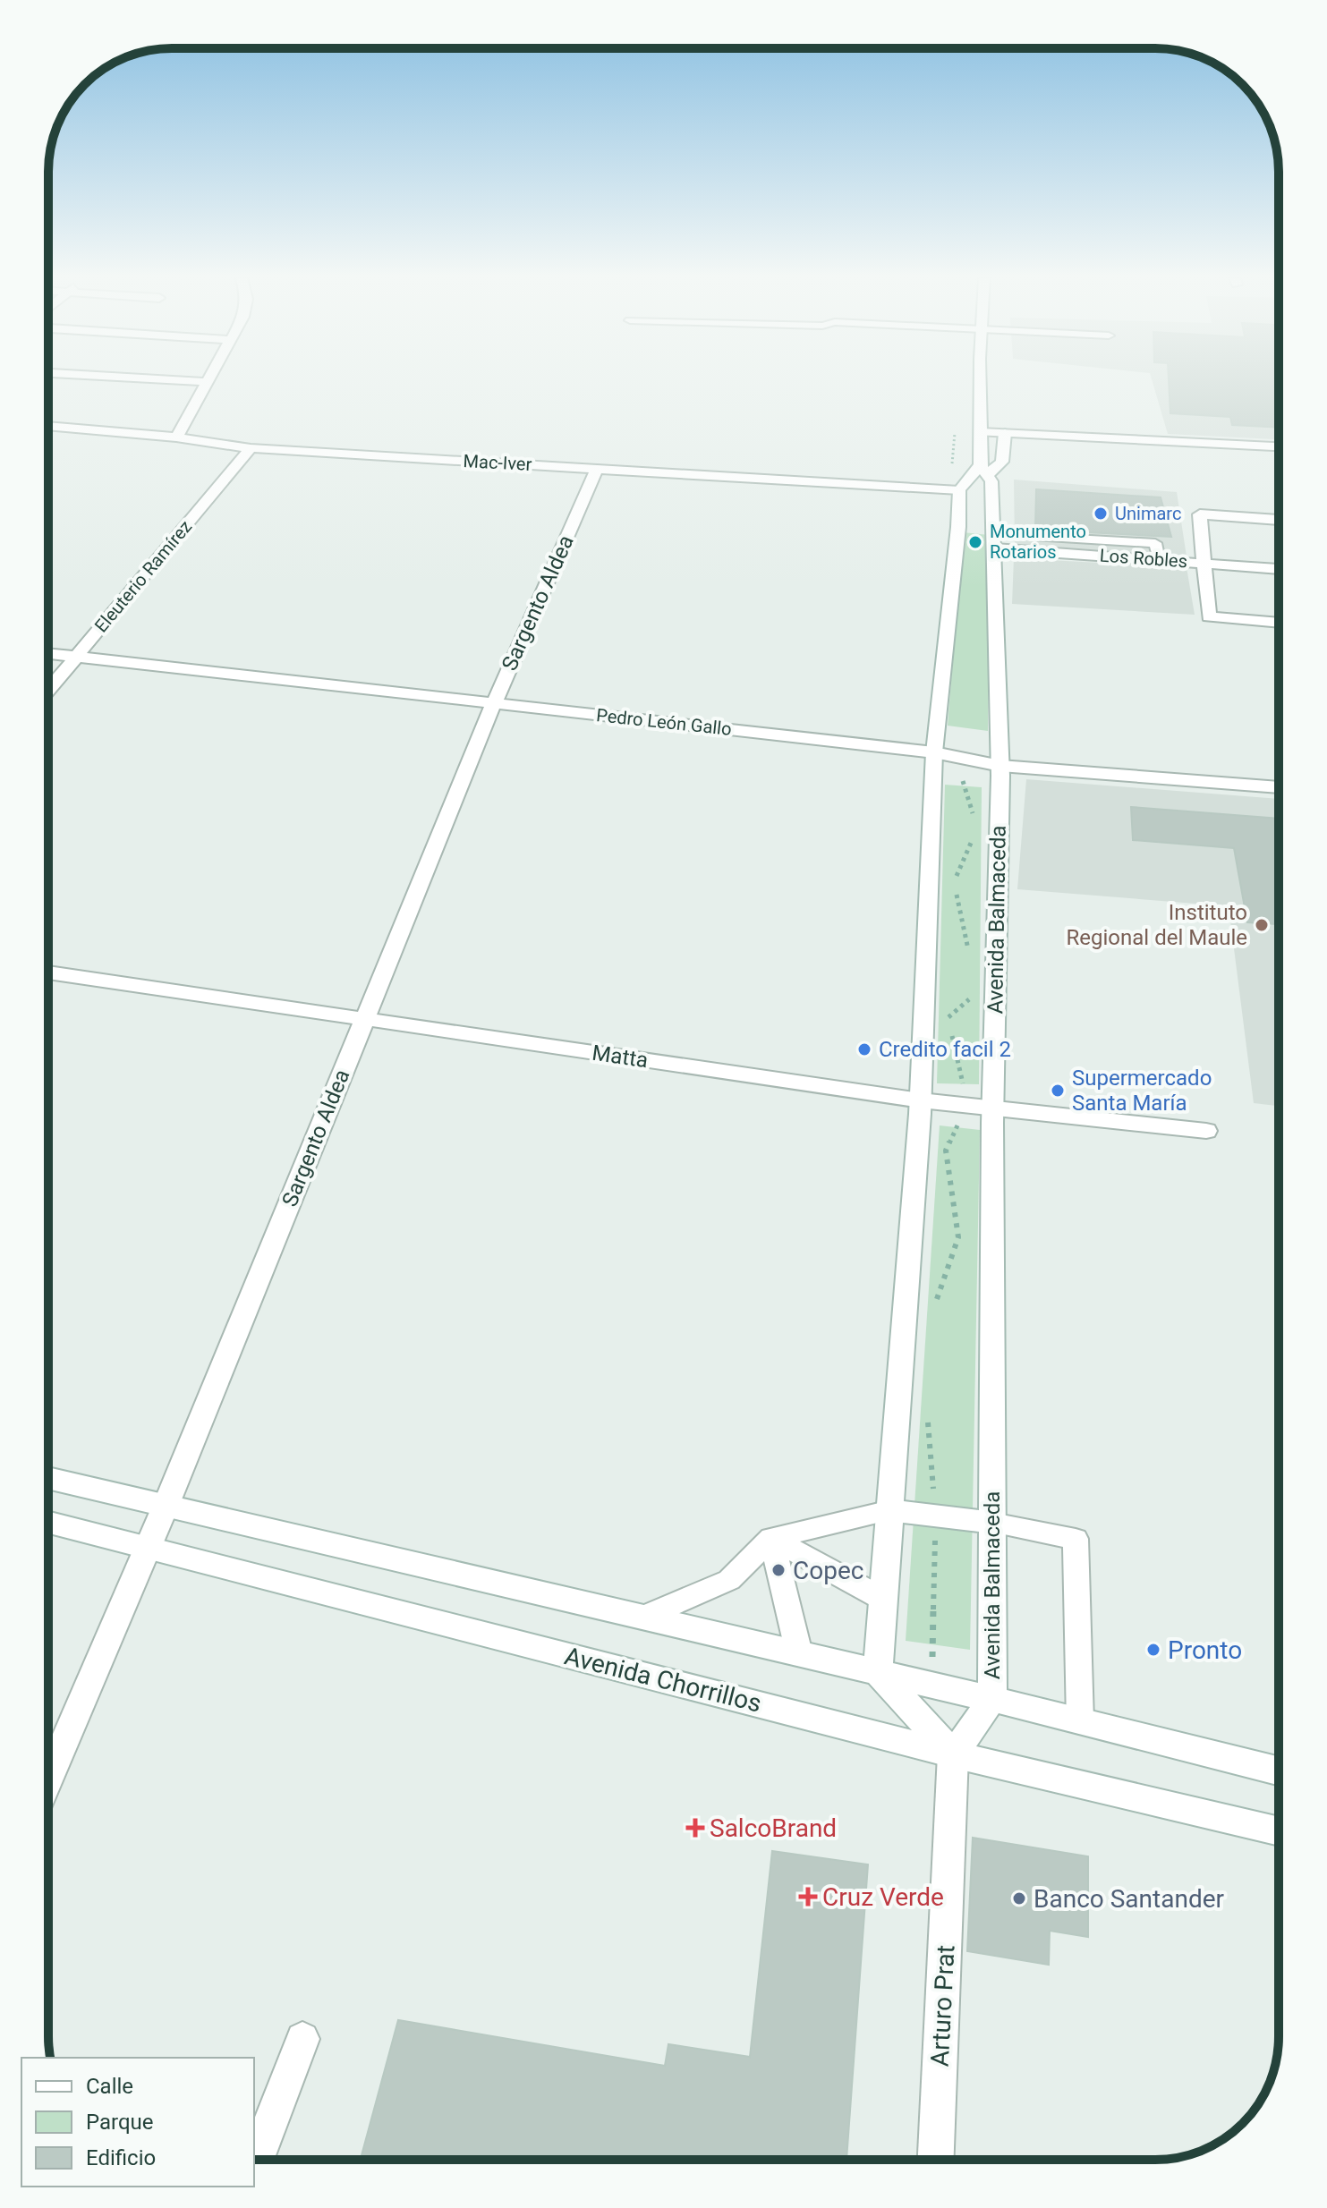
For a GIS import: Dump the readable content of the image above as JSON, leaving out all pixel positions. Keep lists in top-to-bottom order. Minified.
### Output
{"streets":{"street":["Mac-Iver","Los Robles","Eleuterio Ramírez","Sargento Aldea","Pedro León Gallo","Avenida Balmaceda","Matta","Avenida Chorrillos","Arturo Prat"]},"crossings":[["Mac-Iver","Eleuterio Ramírez"],["Mac-Iver","Sargento Aldea"],["Los Robles","Avenida Balmaceda"],["Eleuterio Ramírez","Pedro León Gallo"],["Sargento Aldea","Pedro León Gallo"],["Sargento Aldea","Matta"],["Sargento Aldea","Avenida Chorrillos"],["Pedro León Gallo","Avenida Balmaceda"],["Avenida Balmaceda","Matta"],["Avenida Balmaceda","Avenida Chorrillos"],["Avenida Balmaceda","Arturo Prat"],["Avenida Chorrillos","Arturo Prat"]],"places":{"other":["Unimarc","Monumento Rotarios","Instituto Regional del Maule","Credito facil 2","Supermercado Santa María","Copec","Pronto","Banco Santander"],"health":["SalcoBrand","Cruz Verde"]},"legend":["Calle","Parque","Edificio"]}
